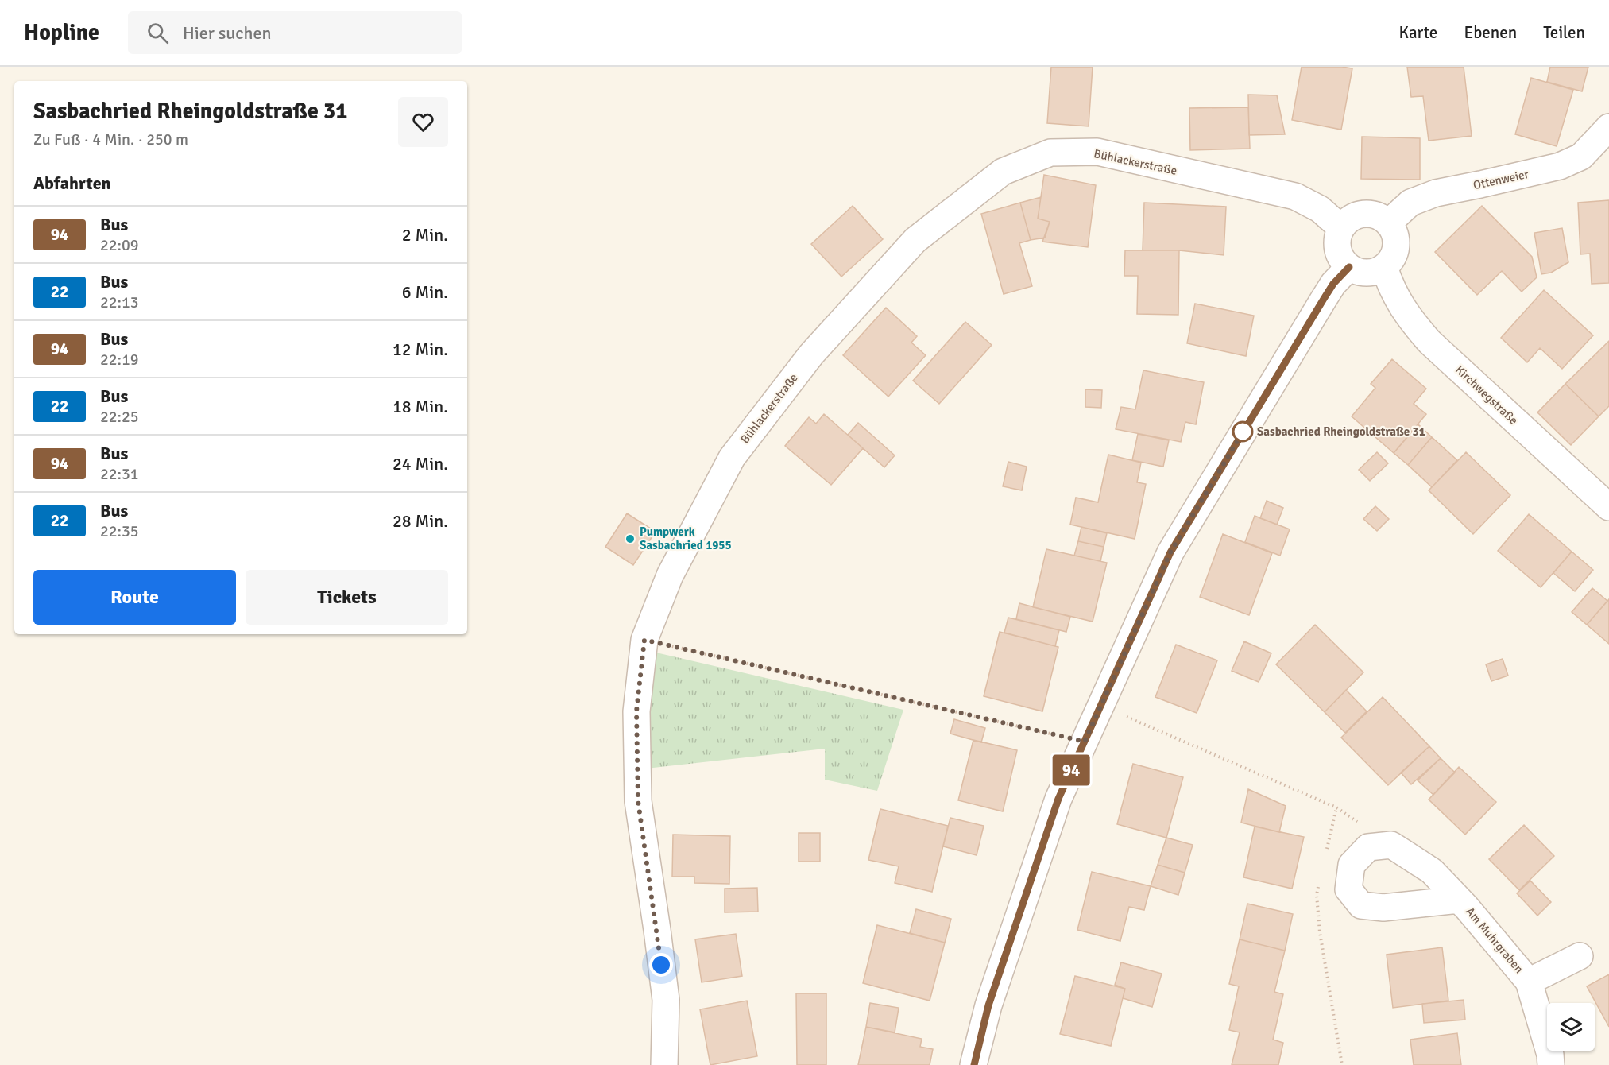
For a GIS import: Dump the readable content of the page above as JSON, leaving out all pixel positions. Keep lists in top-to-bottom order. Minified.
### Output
{"streets":{"street":["Bühlackerstraße","Ottenweier","Kirchwegstraße","Am Muhrgraben"]},"crossings":[["Bühlackerstraße","Ottenweier"],["Bühlackerstraße","Kirchwegstraße"],["Ottenweier","Kirchwegstraße"]],"places":["Sasbachried Rheingoldstraße 31","Pumpwerk Sasbachried 1955"],"lines":["bus line 94"],"page":{"header":"Hopline","search":"Hier suchen","nav":["Karte","Ebenen","Teilen"],"on_map":"94","heading":[["Sasbachried Rheingoldstraße 31","Zu Fuß · 4 Min. · 250 m"],"Abfahrten"],"list":[{"mark":"94","name":"Bus","note":"22:09","value":"2 Min."},{"mark":"22","name":"Bus","note":"22:13","value":"6 Min."},{"mark":"94","name":"Bus","note":"22:19","value":"12 Min."},{"mark":"22","name":"Bus","note":"22:25","value":"18 Min."},{"mark":"94","name":"Bus","note":"22:31","value":"24 Min."},{"mark":"22","name":"Bus","note":"22:35","value":"28 Min."}],"buttons":["Route","Tickets"]}}
